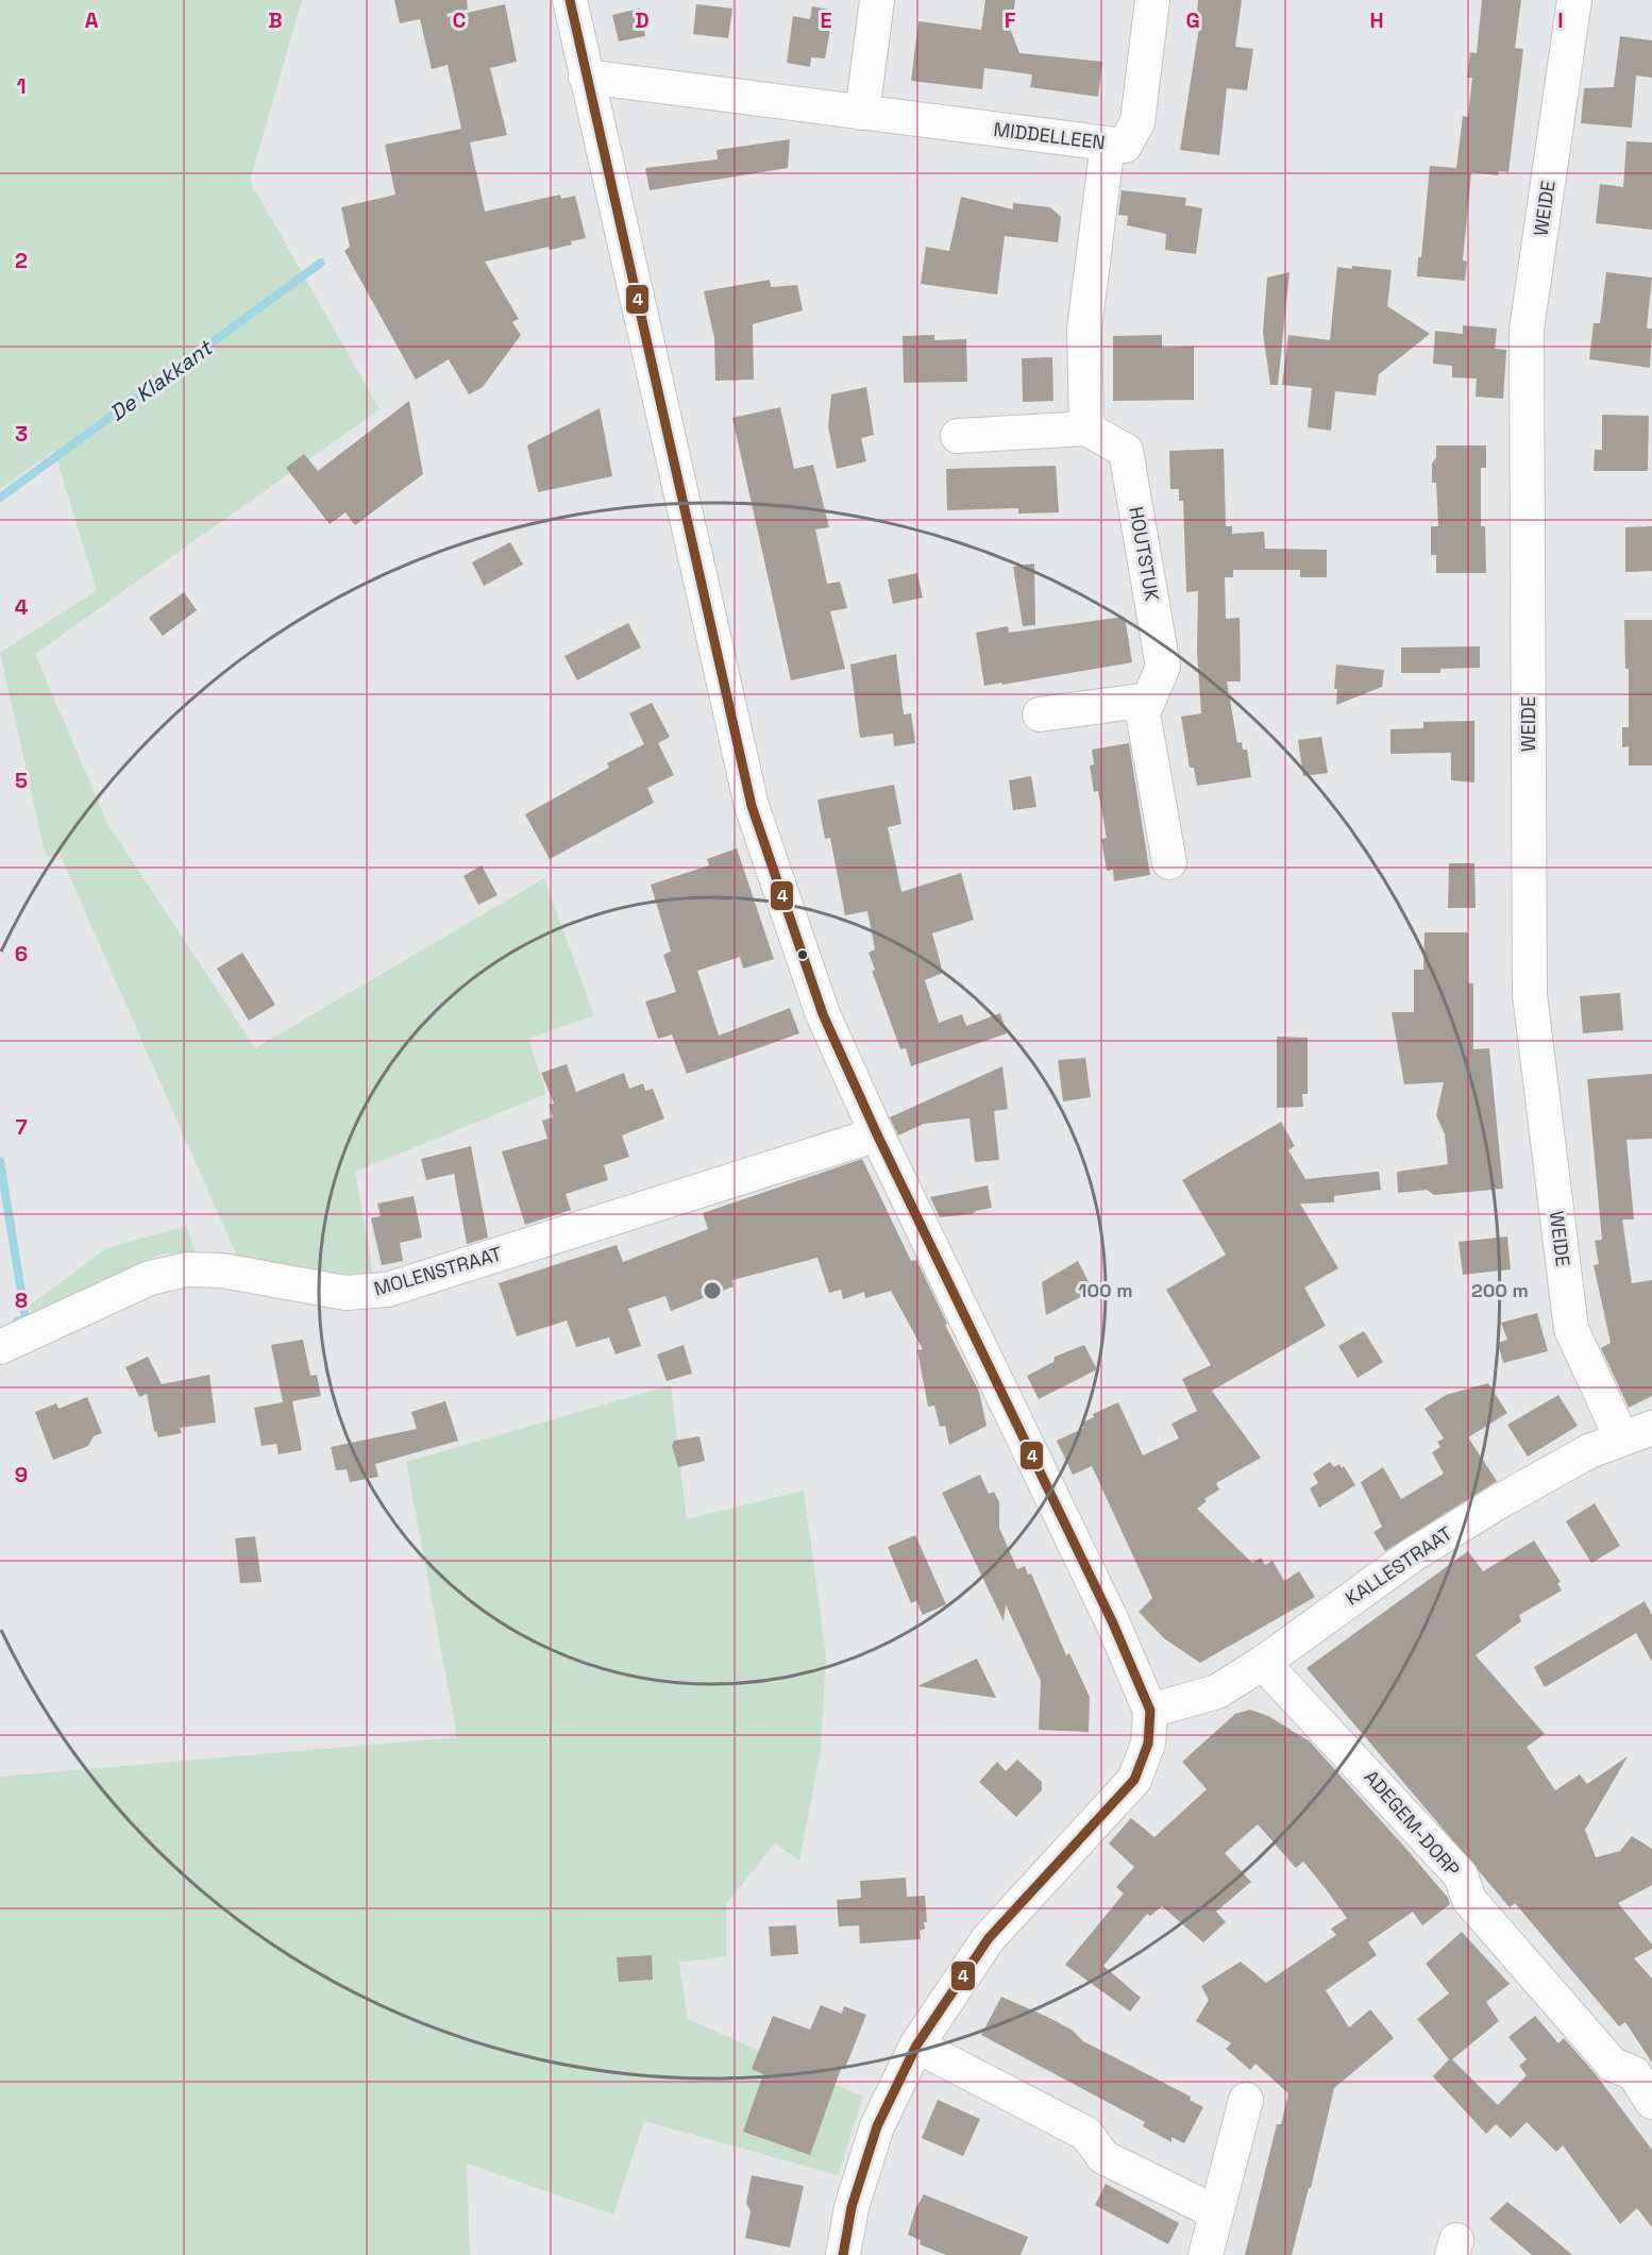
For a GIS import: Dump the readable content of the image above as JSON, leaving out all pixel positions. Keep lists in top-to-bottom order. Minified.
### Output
{"streets":{"street":["MIDDELLEEN","WEIDE","HOUTSTUK","MOLENSTRAAT","KALLESTRAAT","ADEGEM-DORP"]},"crossings":[["WEIDE","KALLESTRAAT"],["KALLESTRAAT","ADEGEM-DORP"]],"water":["De Klakkant"],"lines":["transit line 4"],"grid":{"columns":["A","B","C","D","E","F","G","H","I"],"rows":["1","2","3","4","5","6","7","8","9"]},"rings":["100 m","200 m"]}
